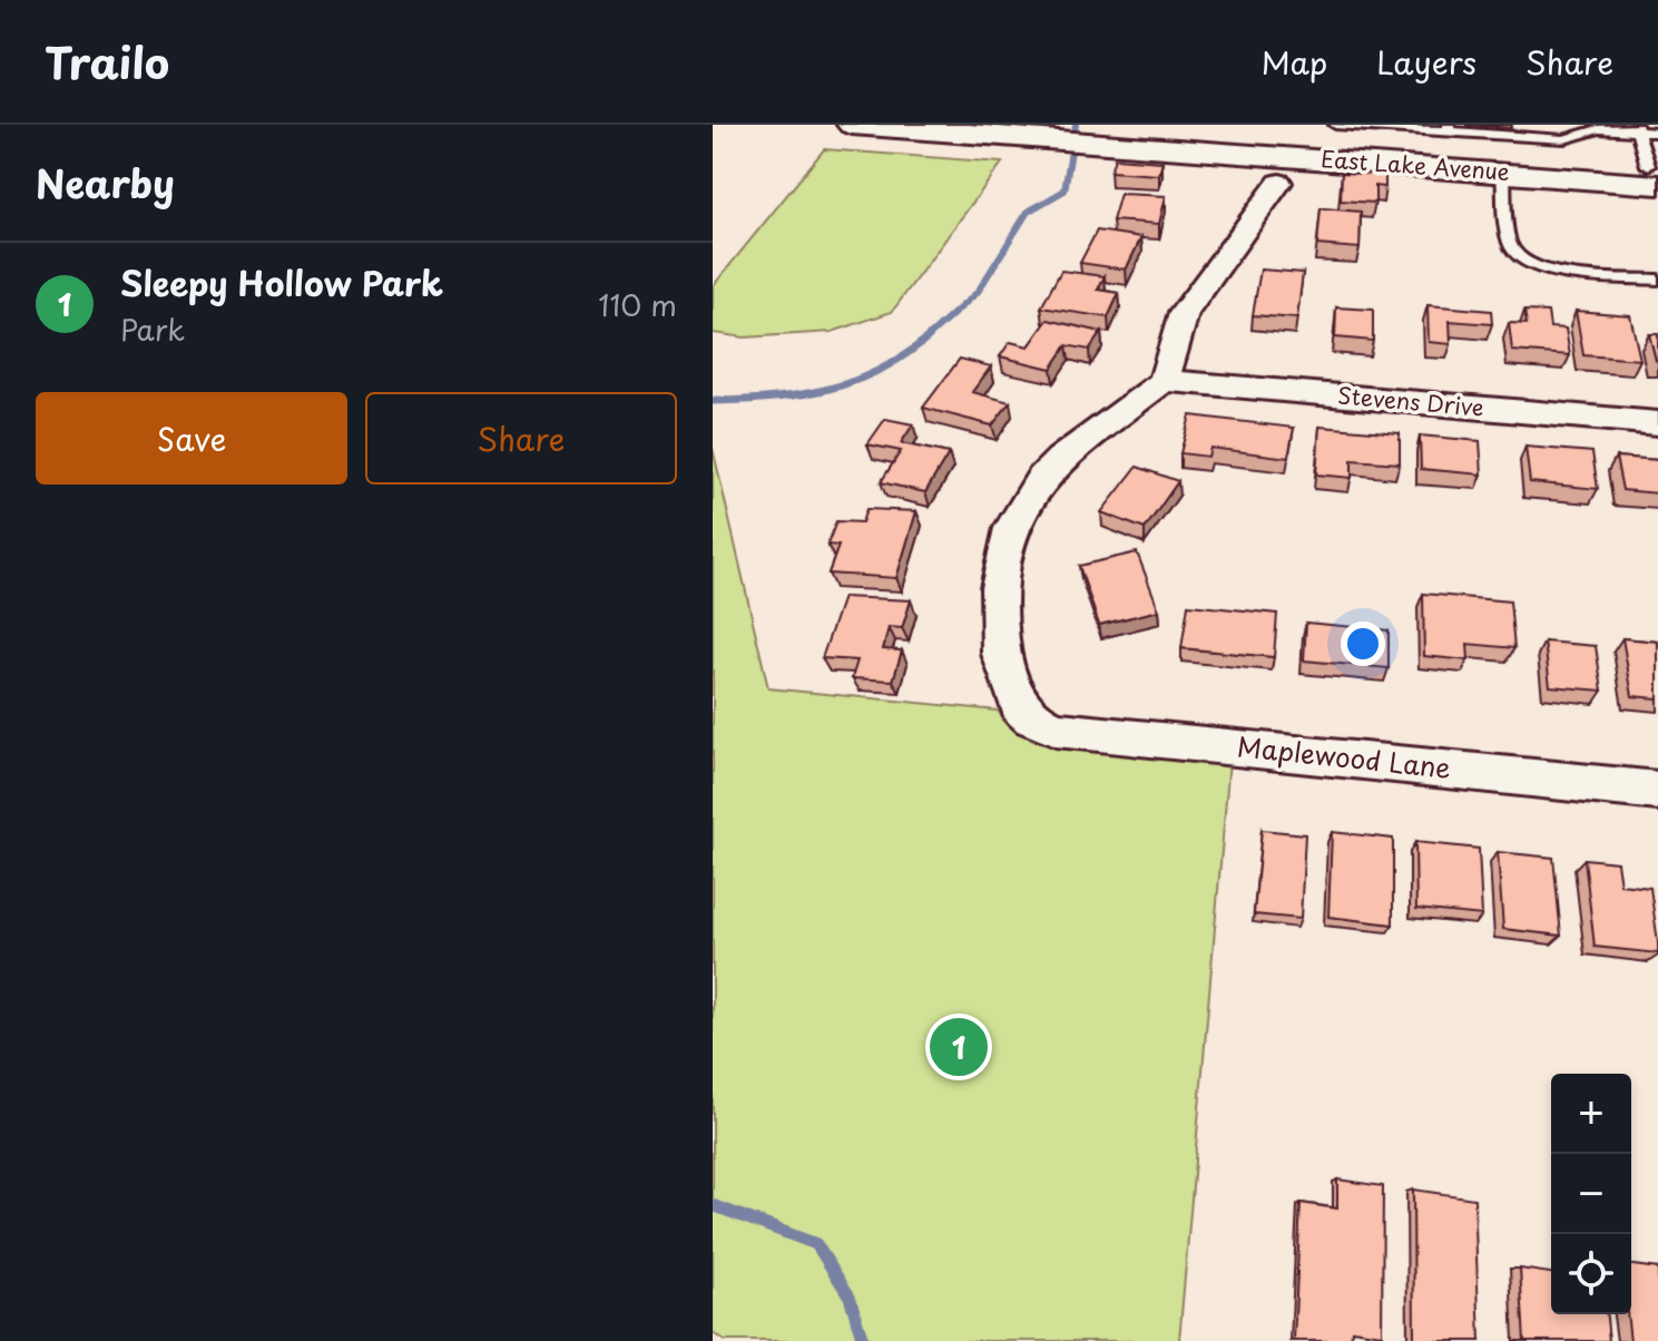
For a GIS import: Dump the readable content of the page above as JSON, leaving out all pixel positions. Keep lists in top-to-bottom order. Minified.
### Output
{"streets":{"main road":["East Lake Avenue"],"street":["Stevens Drive","Maplewood Lane"]},"crossings":[["Stevens Drive","Maplewood Lane"]],"page":{"header":"Trailo","nav":["Map","Layers","Share"],"heading":"Nearby","list":[{"mark":"1","name":"Sleepy Hollow Park","note":"Park","value":"110 m"}],"buttons":["Save","Share"],"pins":"1","map_buttons":["+","−"]}}
